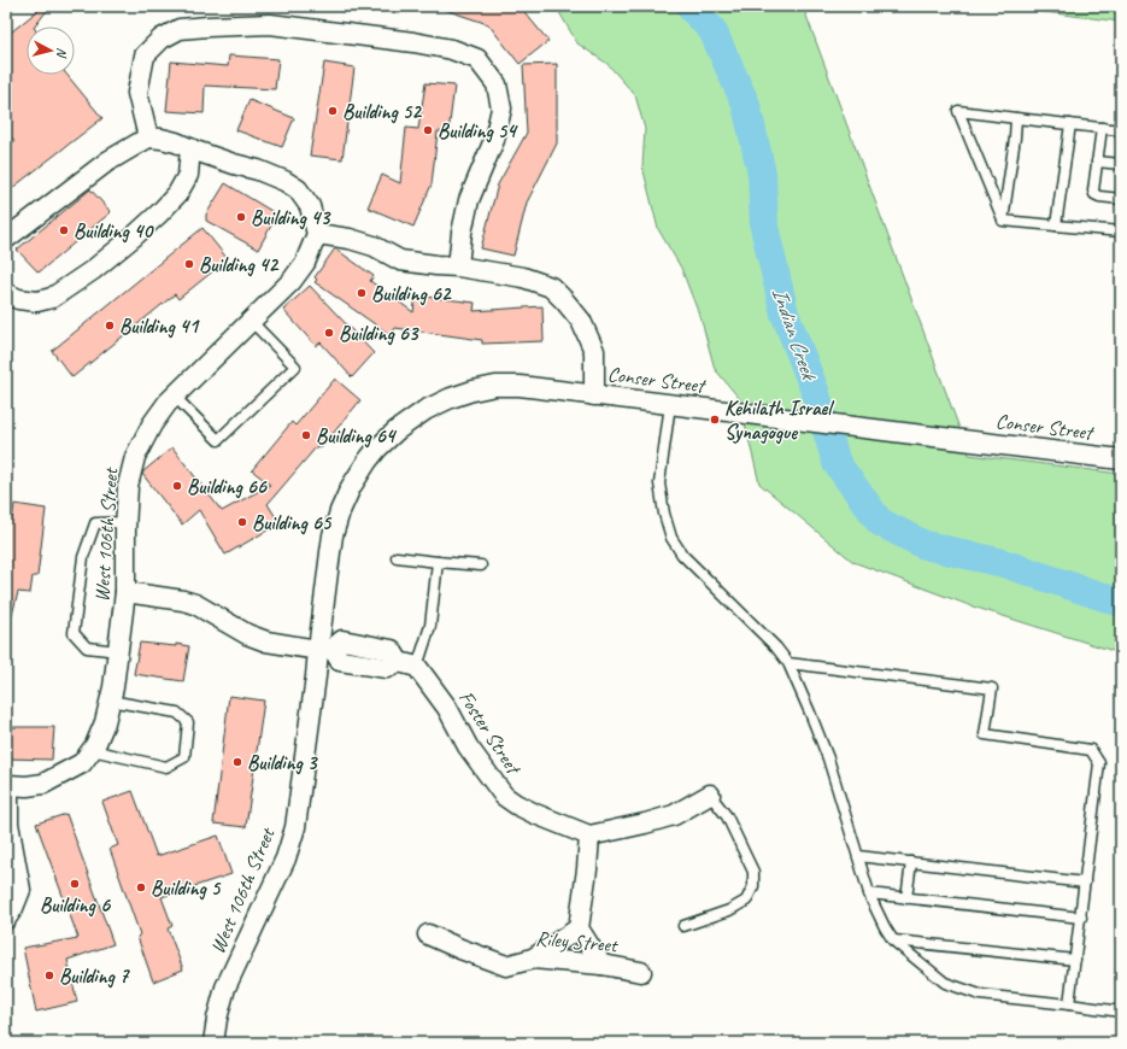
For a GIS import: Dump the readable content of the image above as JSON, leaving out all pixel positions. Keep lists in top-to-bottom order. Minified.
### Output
{"streets":{"street":["Conser Street","West 106th Street","Foster Street","Riley Street"]},"crossings":[["Conser Street","West 106th Street"]],"water":["Indian Creek"],"places":["Building 52","Building 54","Building 43","Building 40","Building 42","Building 62","Building 41","Building 63","Kehilath Israel Synagogue","Building 64","Building 66","Building 65","Building 3","Building 6","Building 5","Building 7"],"north":"right"}
